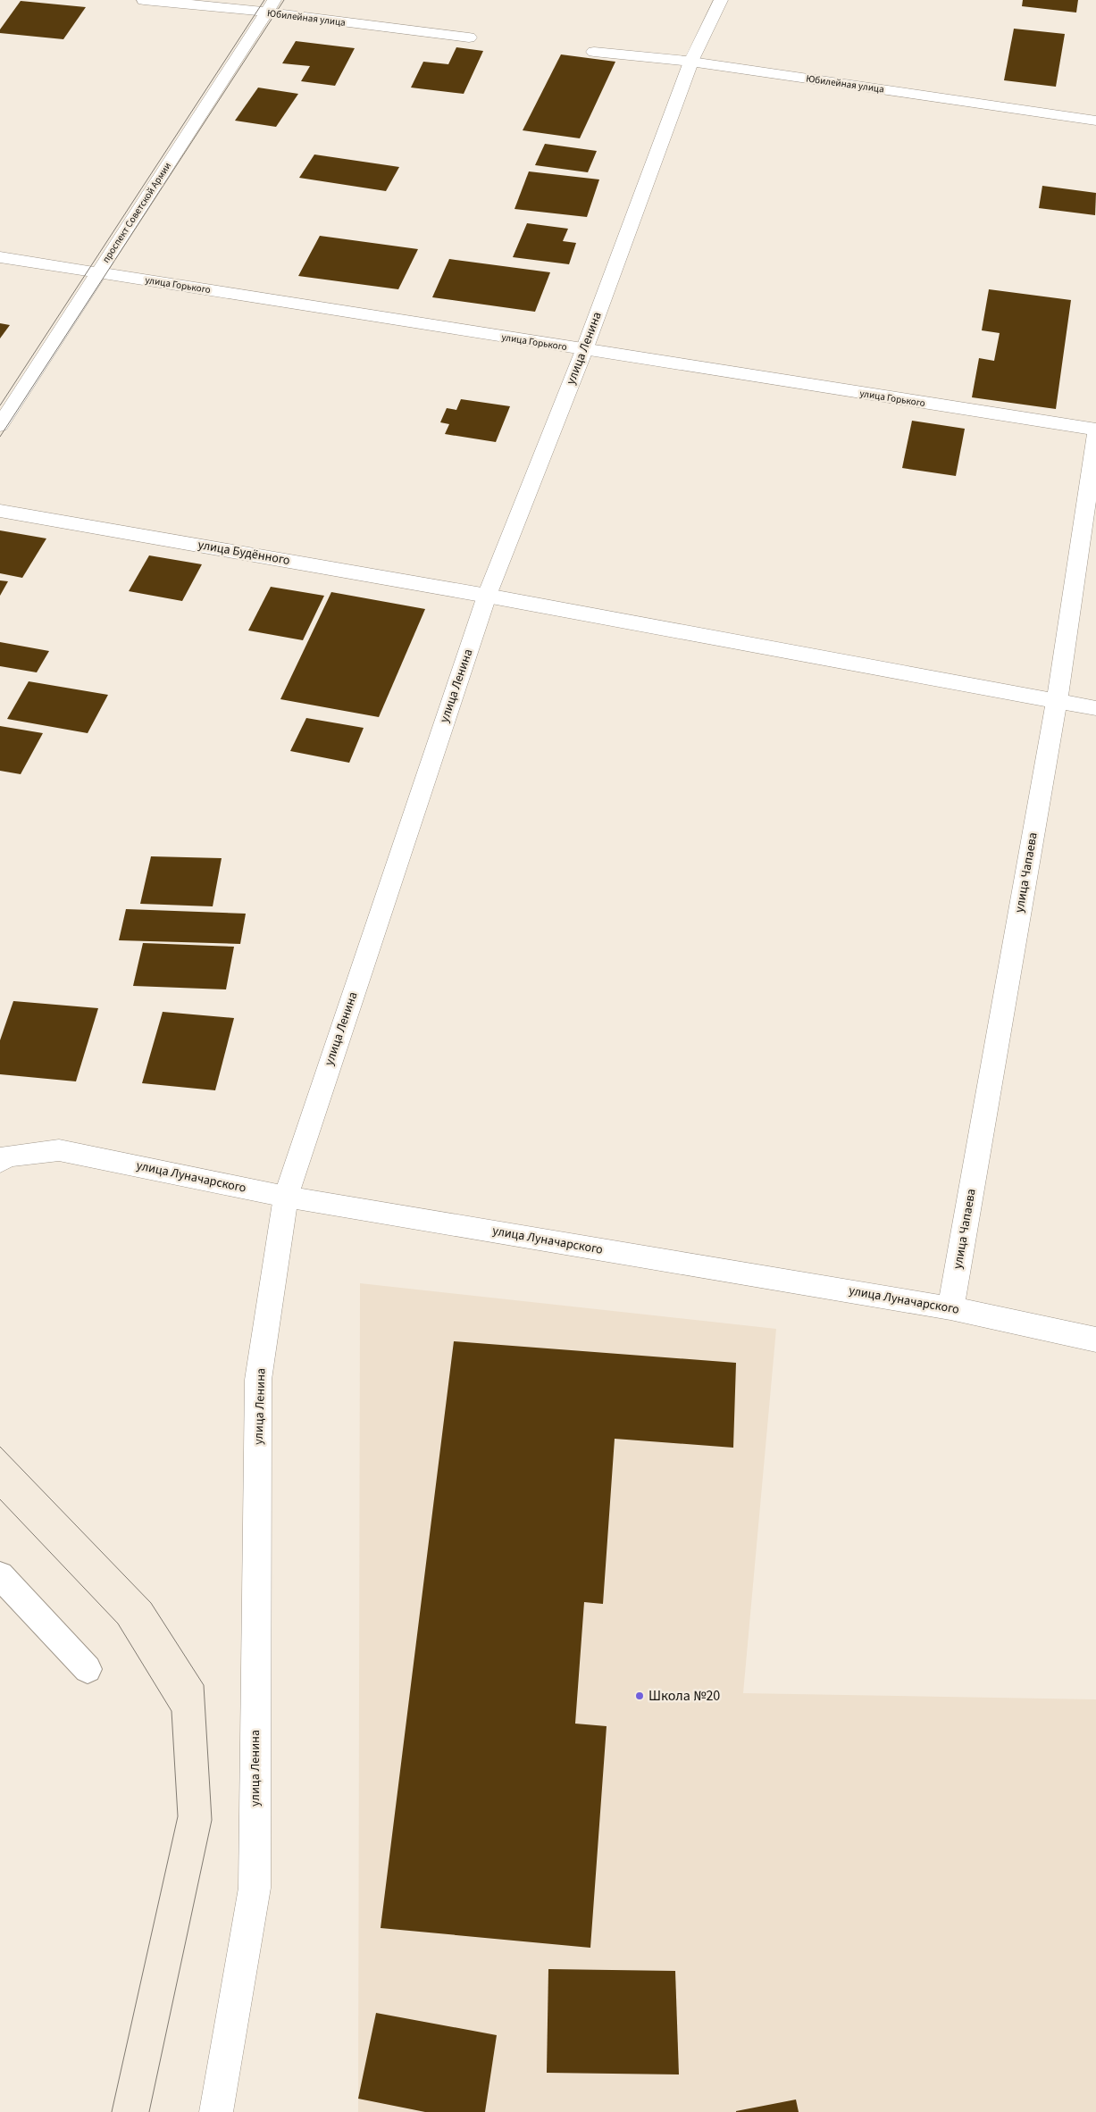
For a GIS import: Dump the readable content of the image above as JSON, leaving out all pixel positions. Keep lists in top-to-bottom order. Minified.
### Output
{"streets":{"street":["Юбилейная улица","проспект Советской Армии","улица Горького","улица Ленина","улица Будённого","улица Чапаева","улица Луначарского"]},"crossings":[["Юбилейная улица","проспект Советской Армии"],["Юбилейная улица","улица Ленина"],["проспект Советской Армии","улица Горького"],["улица Горького","улица Ленина"],["улица Ленина","улица Будённого"],["улица Ленина","улица Луначарского"],["улица Будённого","улица Чапаева"],["улица Чапаева","улица Луначарского"]],"places":["Школа №20"]}
